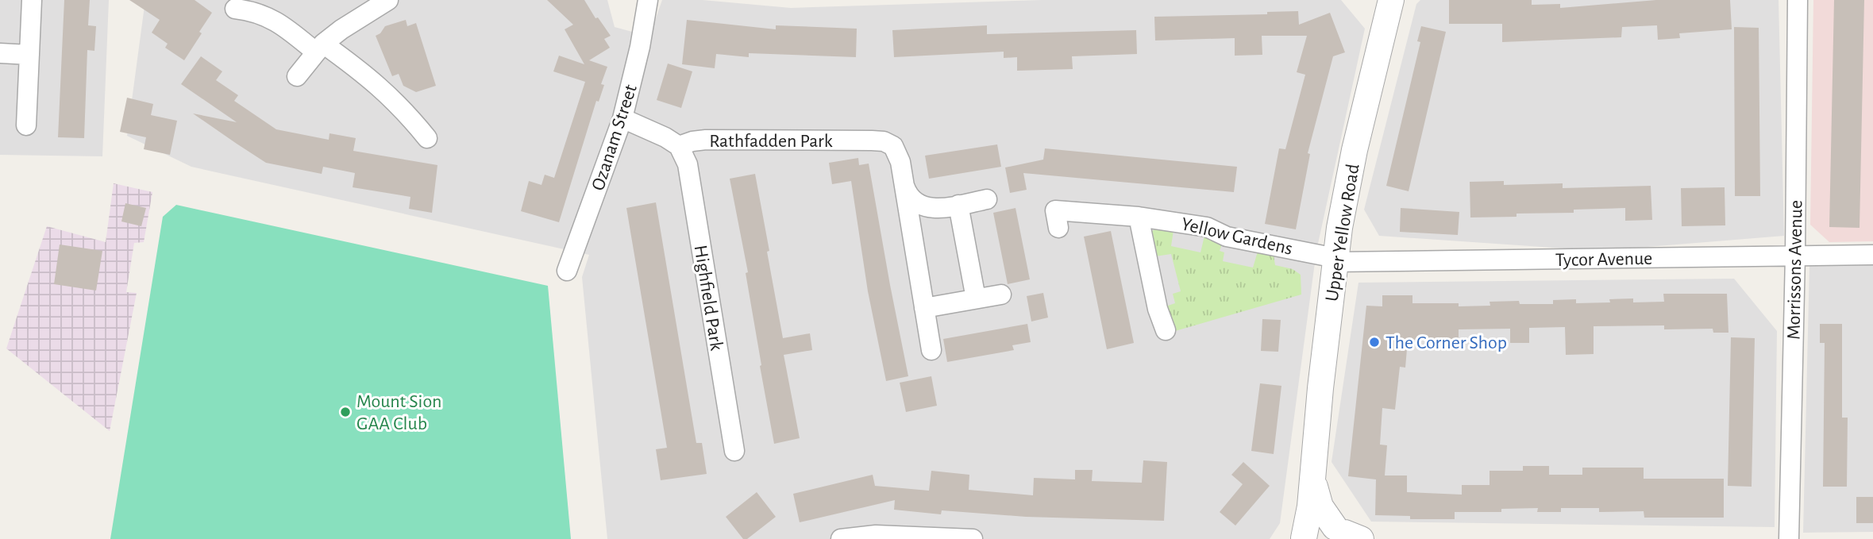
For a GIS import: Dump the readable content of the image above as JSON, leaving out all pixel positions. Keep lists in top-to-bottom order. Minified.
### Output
{"streets":{"street":["Ozanam Street","Rathfadden Park","Upper Yellow Road","Yellow Gardens","Tycor Avenue","Morrissons Avenue","Highfield Park"]},"crossings":[["Rathfadden Park","Highfield Park"],["Upper Yellow Road","Yellow Gardens"],["Upper Yellow Road","Tycor Avenue"],["Yellow Gardens","Tycor Avenue"],["Tycor Avenue","Morrissons Avenue"]],"places":["The Corner Shop","Mount Sion GAA Club"]}
